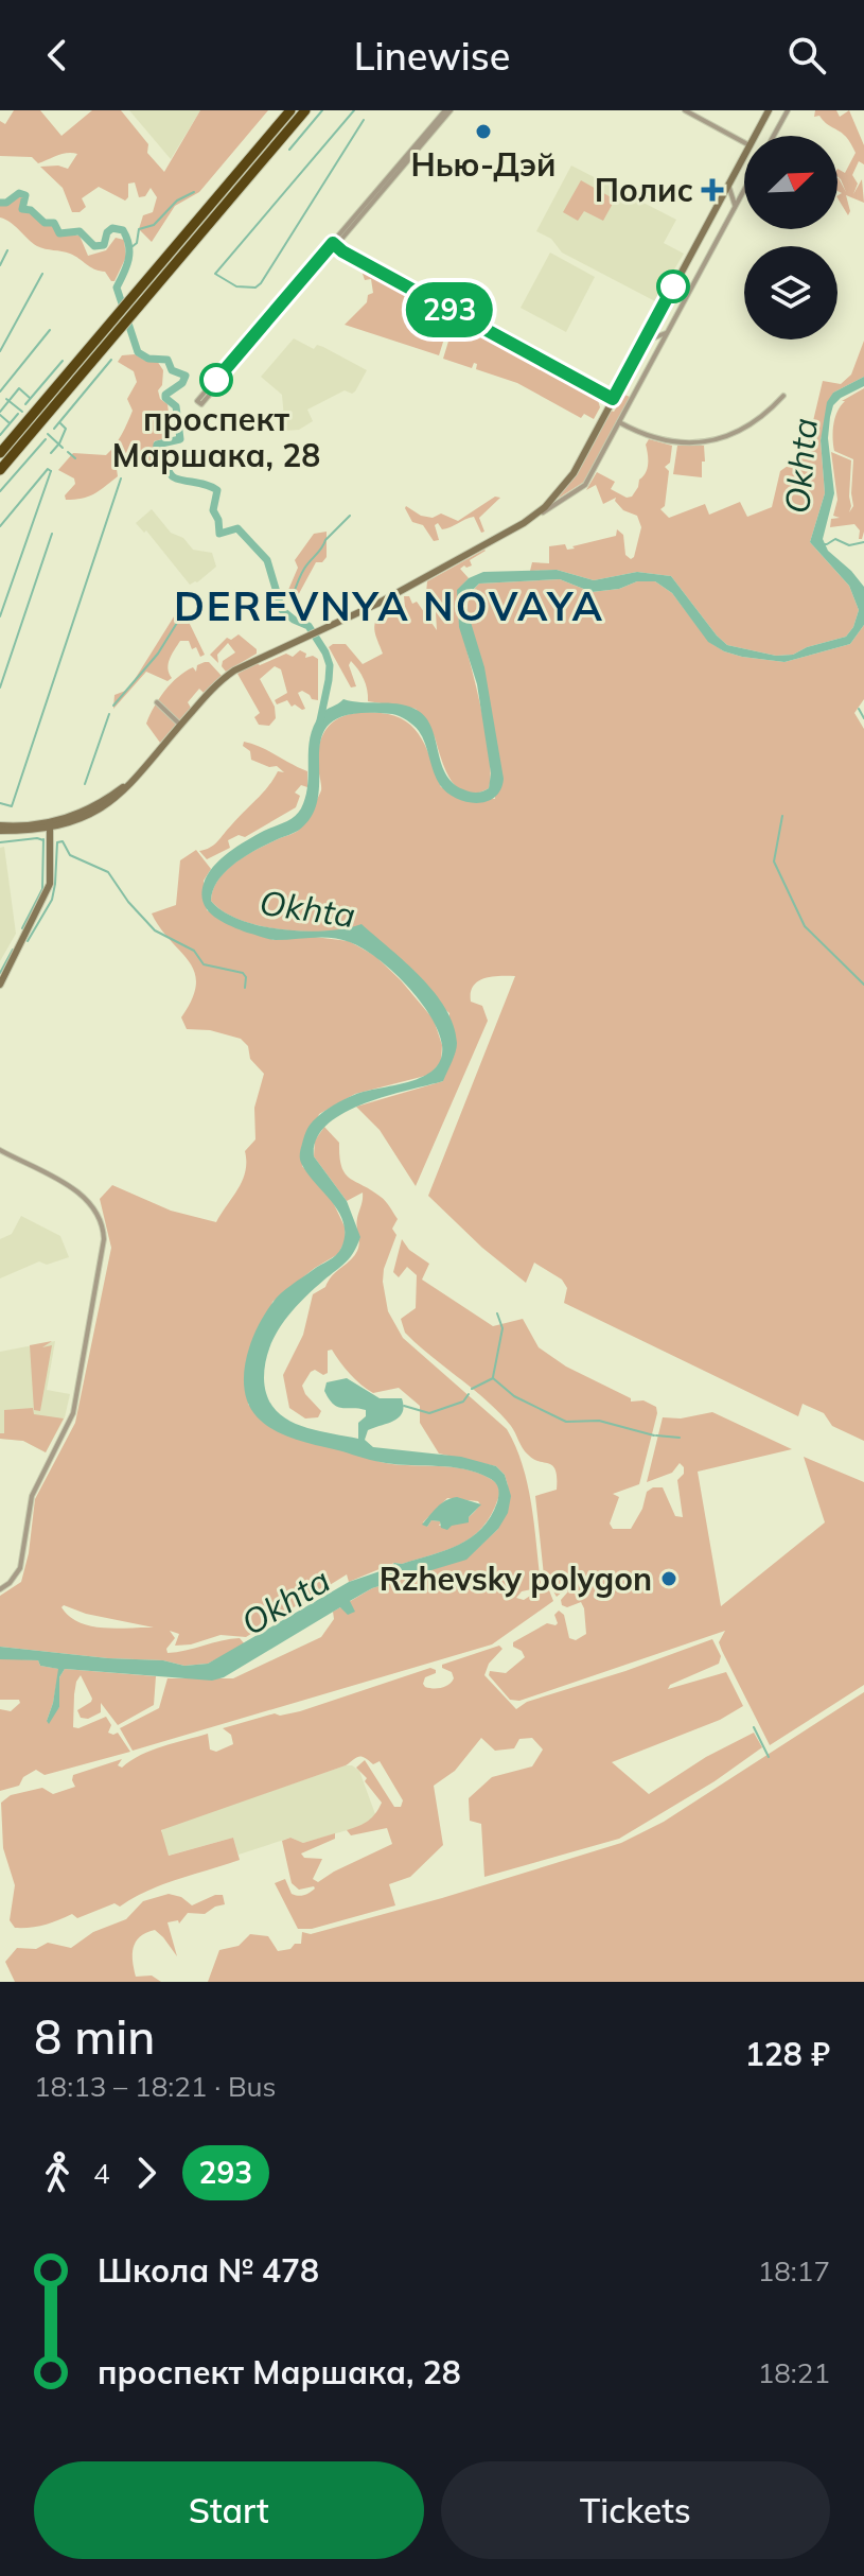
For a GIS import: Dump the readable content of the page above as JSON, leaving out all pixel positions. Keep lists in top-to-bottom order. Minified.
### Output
{"districts":["DEREVNYA NOVAYA"],"water":["Okhta"],"places":{"other":["Нью-Дэй","проспект Маршака, 28","Rzhevsky polygon"],"health":["Полис"]},"lines":["bus line 293"],"north":"top right","page":{"header":"Linewise","on_map":"293","heading":["8 min","18:13 – 18:21 · Bus","128 ₽"],"legs":["4","293"],"list":[{"name":"Школа № 478","value":"18:17"},{"name":"проспект Маршака, 28","value":"18:21"}],"buttons":["Start","Tickets"]}}
